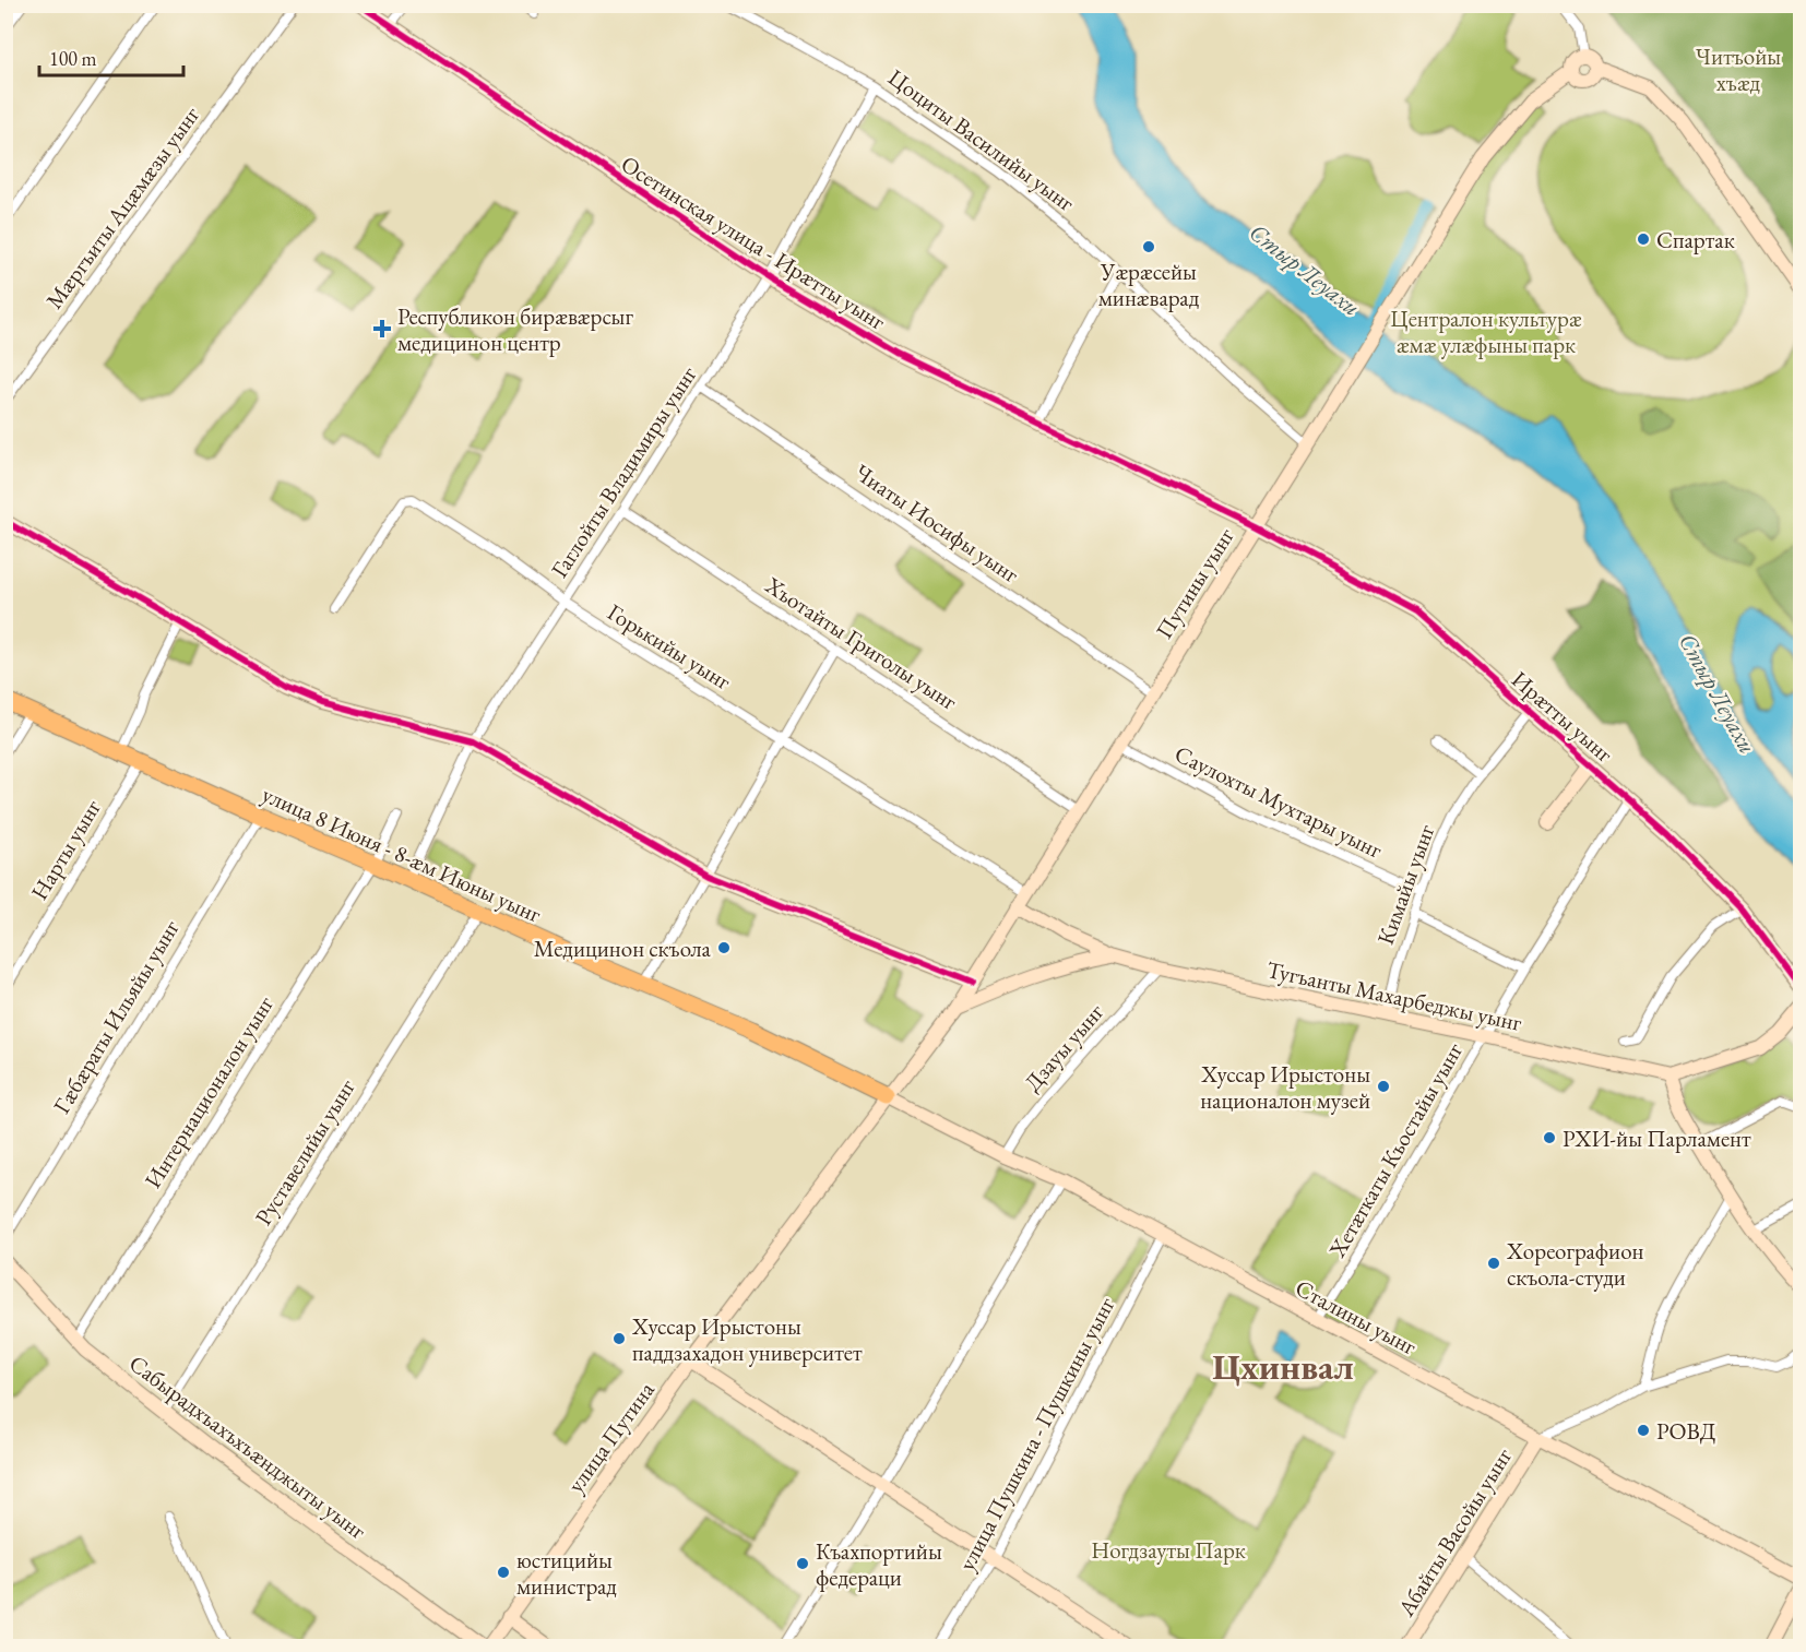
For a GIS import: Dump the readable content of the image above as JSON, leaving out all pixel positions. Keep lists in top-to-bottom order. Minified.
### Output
{"streets":{"highway":["улица 8 Июня - 8-ӕм Июны уынг"],"street":["Цоциты Василийы уынг","Мӕргъиты Ацӕмӕзы уынг","Осетинская улица - Ирæтты уынг","Гаглойты Владимиры уынг","Чиаты Иосифы уынг","Путины уынг","Хъотайты Григолы уынг","Горькийы уынг","Ирæтты уынг","Саулохты Мухтары уынг","Нарты уынг","Кимайы уынг","Тугъанты Махарбеджы уынг","Гæбæраты Ильяйы уынг","Дзауы уынг","Интернационалон уынг","Хетæгкаты Къостайы уынг","Руставелийы уынг","Сталины уынг","улица Пушкина - Пушкины уынг","улица Путина","Сабырадхъахъхъæнджыты уынг","Абайты Васойы уынг"]},"crossings":[["Цоциты Василийы уынг","Гаглойты Владимиры уынг"],["Цоциты Василийы уынг","Путины уынг"],["Осетинская улица - Ирæтты уынг","Гаглойты Владимиры уынг"],["Осетинская улица - Ирæтты уынг","Путины уынг"],["Осетинская улица - Ирæтты уынг","Ирæтты уынг"],["Гаглойты Владимиры уынг","Чиаты Иосифы уынг"],["Гаглойты Владимиры уынг","Хъотайты Григолы уынг"],["Гаглойты Владимиры уынг","Горькийы уынг"],["Гаглойты Владимиры уынг","улица 8 Июня - 8-ӕм Июны уынг"],["Чиаты Иосифы уынг","Путины уынг"],["Путины уынг","Хъотайты Григолы уынг"],["Путины уынг","Горькийы уынг"],["Путины уынг","Ирæтты уынг"],["Путины уынг","Саулохты Мухтары уынг"],["Путины уынг","улица 8 Июня - 8-ӕм Июны уынг"],["Путины уынг","Тугъанты Махарбеджы уынг"],["Путины уынг","Сталины уынг"],["Путины уынг","улица Путина"],["Ирæтты уынг","Кимайы уынг"],["Ирæтты уынг","Хетæгкаты Къостайы уынг"],["Саулохты Мухтары уынг","Кимайы уынг"],["Нарты уынг","улица 8 Июня - 8-ӕм Июны уынг"],["улица 8 Июня - 8-ӕм Июны уынг","Гæбæраты Ильяйы уынг"],["улица 8 Июня - 8-ӕм Июны уынг","Интернационалон уынг"],["улица 8 Июня - 8-ӕм Июны уынг","Руставелийы уынг"],["улица 8 Июня - 8-ӕм Июны уынг","Сталины уынг"],["улица 8 Июня - 8-ӕм Июны уынг","улица Путина"],["Кимайы уынг","Тугъанты Махарбеджы уынг"],["Тугъанты Махарбеджы уынг","Дзауы уынг"],["Тугъанты Махарбеджы уынг","Хетæгкаты Къостайы уынг"],["Дзауы уынг","Сталины уынг"],["Интернационалон уынг","Сабырадхъахъхъæнджыты уынг"],["Хетæгкаты Къостайы уынг","Сталины уынг"],["Руставелийы уынг","Сабырадхъахъхъæнджыты уынг"],["Сталины уынг","улица Пушкина - Пушкины уынг"],["Сталины уынг","улица Путина"],["Сталины уынг","Абайты Васойы уынг"],["улица Путина","Сабырадхъахъхъæнджыты уынг"]],"districts":["Цхинвал"],"water":["Стыр Леуахи"],"parks":["Читъойы хъæд","Централон культурæ æмæ улæфыны парк","Ногдзауты Парк"],"places":{"other":["Спартак","Уæрæсейы минæварад","Медицинон скъола","Хуссар Ирыстоны националон музей","РХИ-йы Парламент","Хореографион скъола-студи","Хуссар Ирыстоны паддзахадон университет","РОВД","Къахпортийы федераци","юстицийы министрад"],"health":["Республикон бирæвæрсыг медицинон центр"]},"scale_bar":"100 m"}
